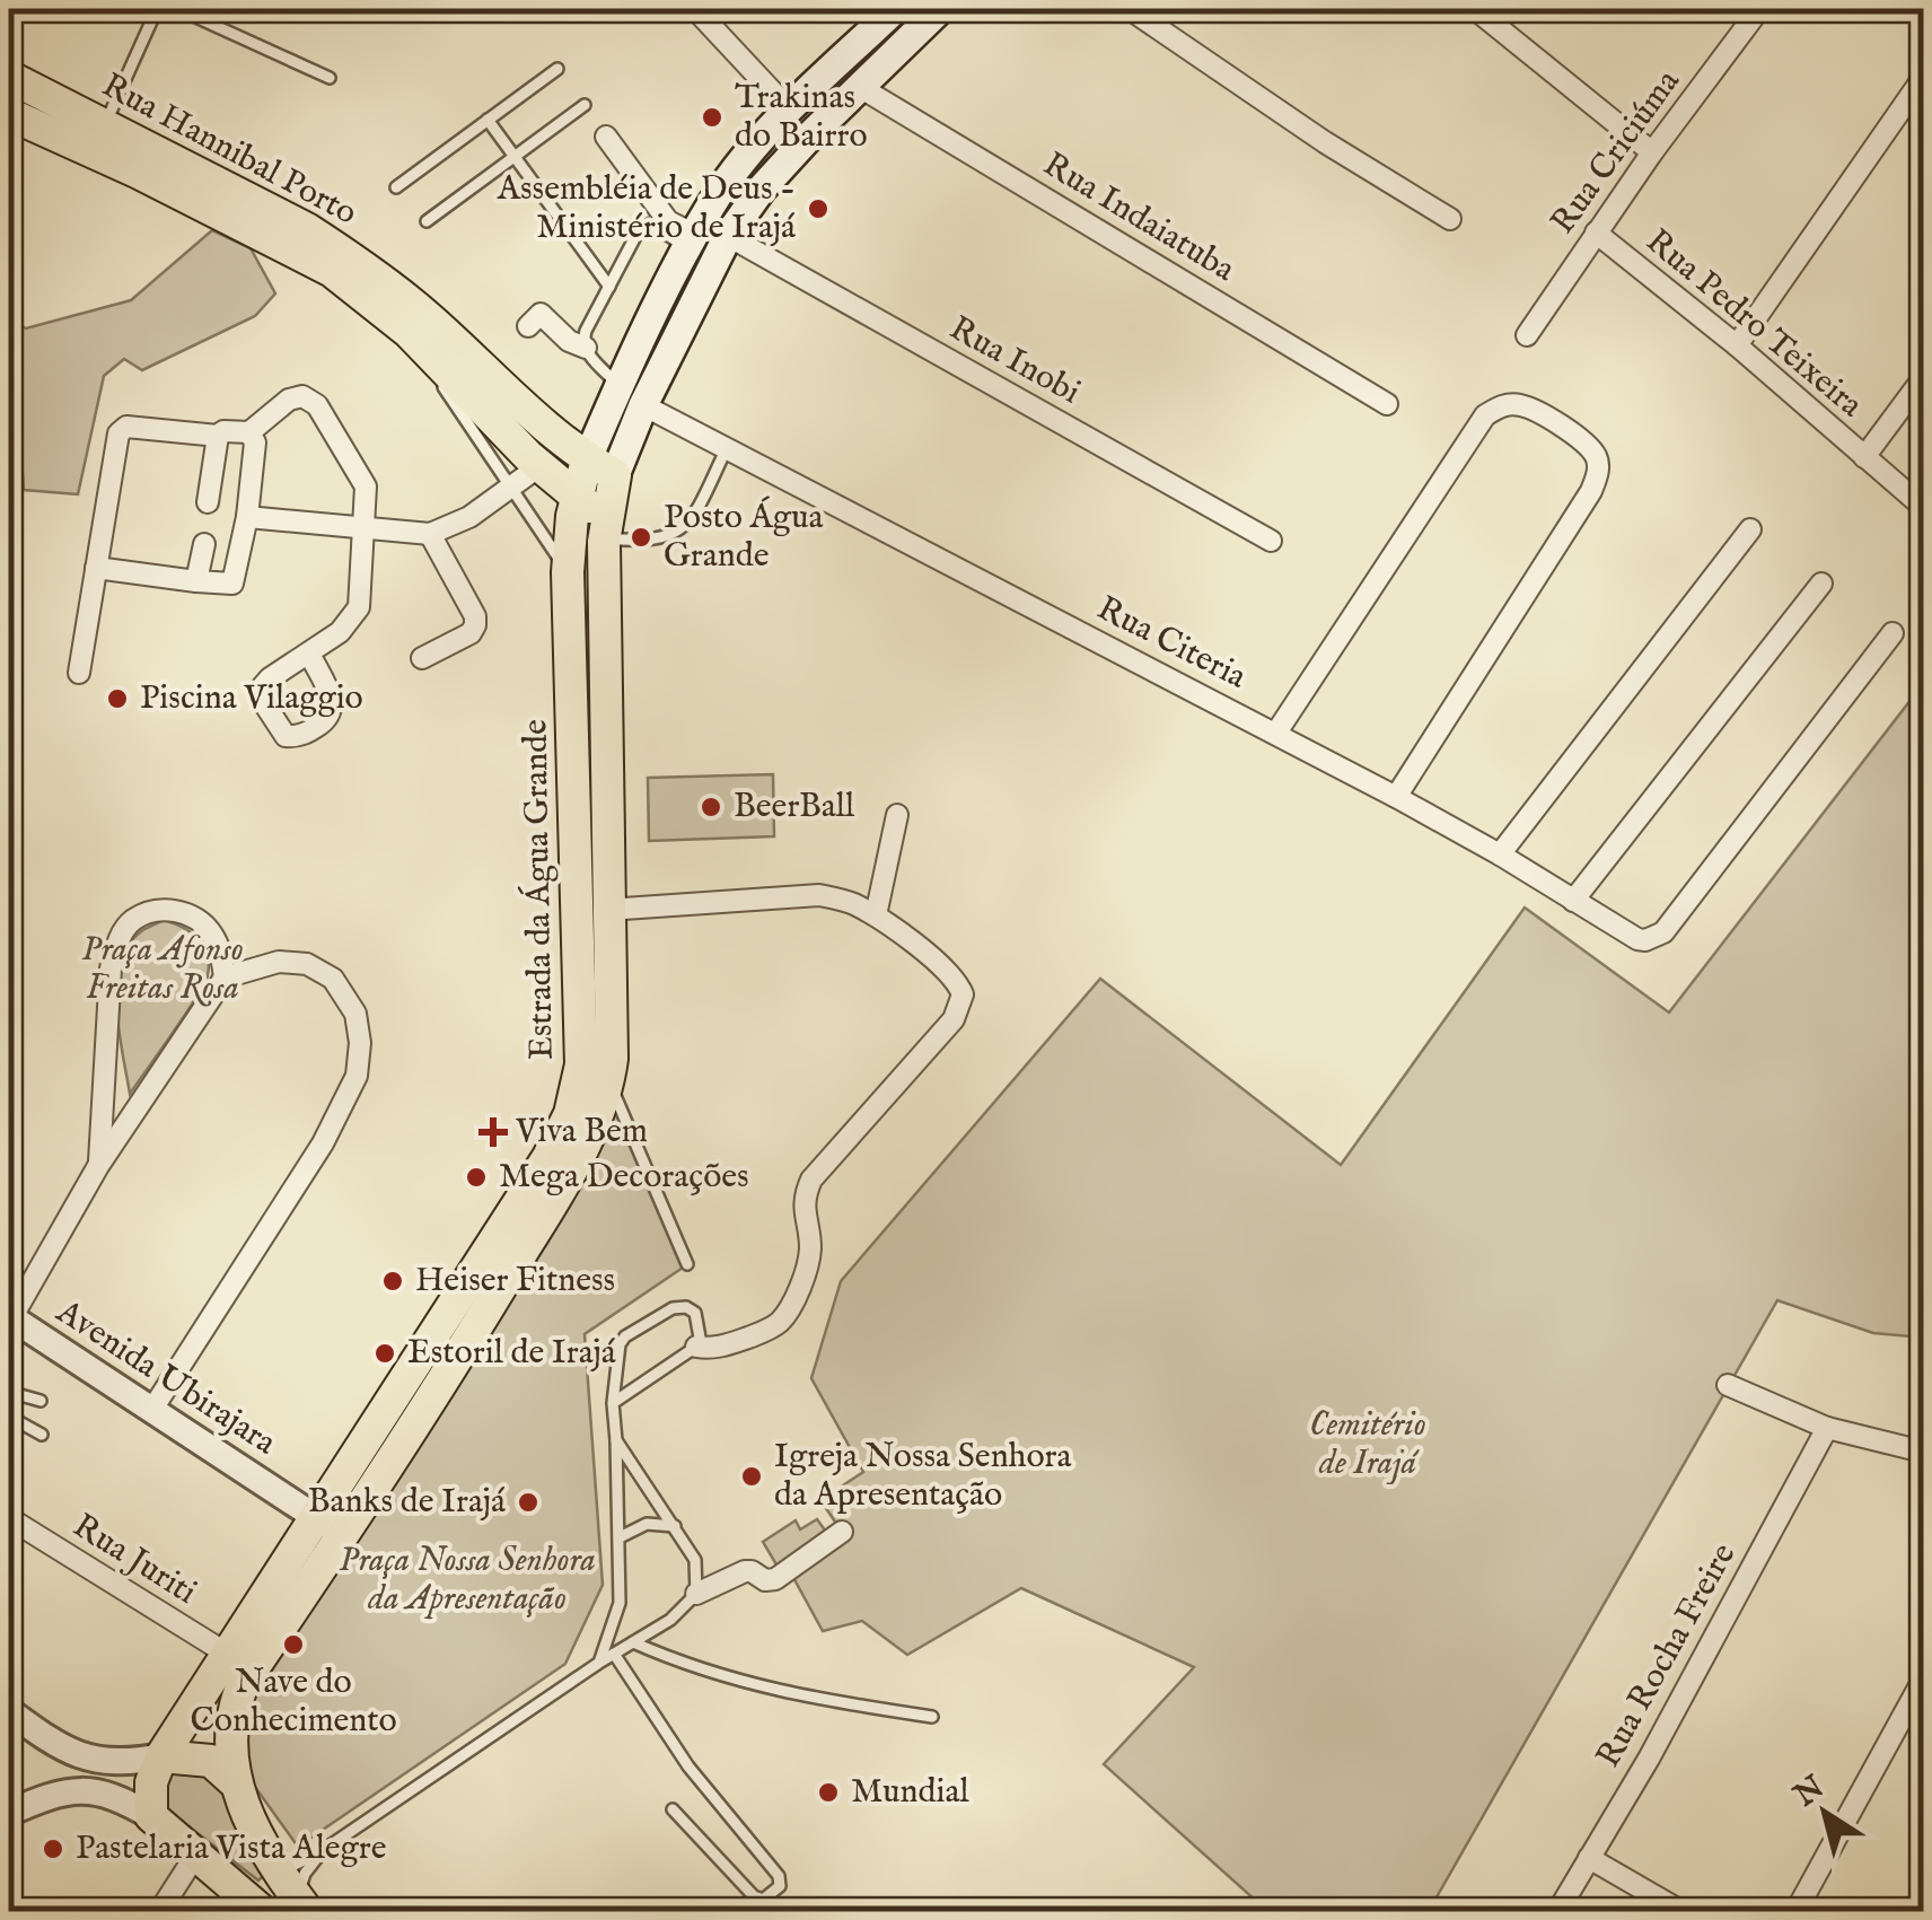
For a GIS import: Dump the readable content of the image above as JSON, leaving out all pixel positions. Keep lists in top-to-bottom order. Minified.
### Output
{"streets":{"main road":["Rua Hannibal Porto","Estrada da Água Grande"],"street":["Rua Criciúma","Rua Indaiatuba","Rua Pedro Teixeira","Rua Inobi","Rua Citeria","Avenida Ubirajara","Rua Juriti","Rua Rocha Freire"]},"crossings":[["Rua Hannibal Porto","Rua Citeria"],["Rua Hannibal Porto","Estrada da Água Grande"],["Rua Criciúma","Rua Pedro Teixeira"],["Rua Indaiatuba","Estrada da Água Grande"],["Rua Inobi","Estrada da Água Grande"],["Rua Citeria","Estrada da Água Grande"],["Estrada da Água Grande","Avenida Ubirajara"],["Estrada da Água Grande","Rua Juriti"]],"parks":["Praça Afonso Freitas Rosa","Cemitério de Irajá","Praça Nossa Senhora da Apresentação"],"places":{"other":["Trakinas do Bairro","Assembléia de Deus - Ministério de Irajá","Posto Água Grande","Piscina Vilaggio","BeerBall","Mega Decorações","Heiser Fitness","Estoril de Irajá","Igreja Nossa Senhora da Apresentação","Banks de Irajá","Nave do Conhecimento","Mundial","Pastelaria Vista Alegre"],"health":["Viva Bem"]},"north":"top left"}
